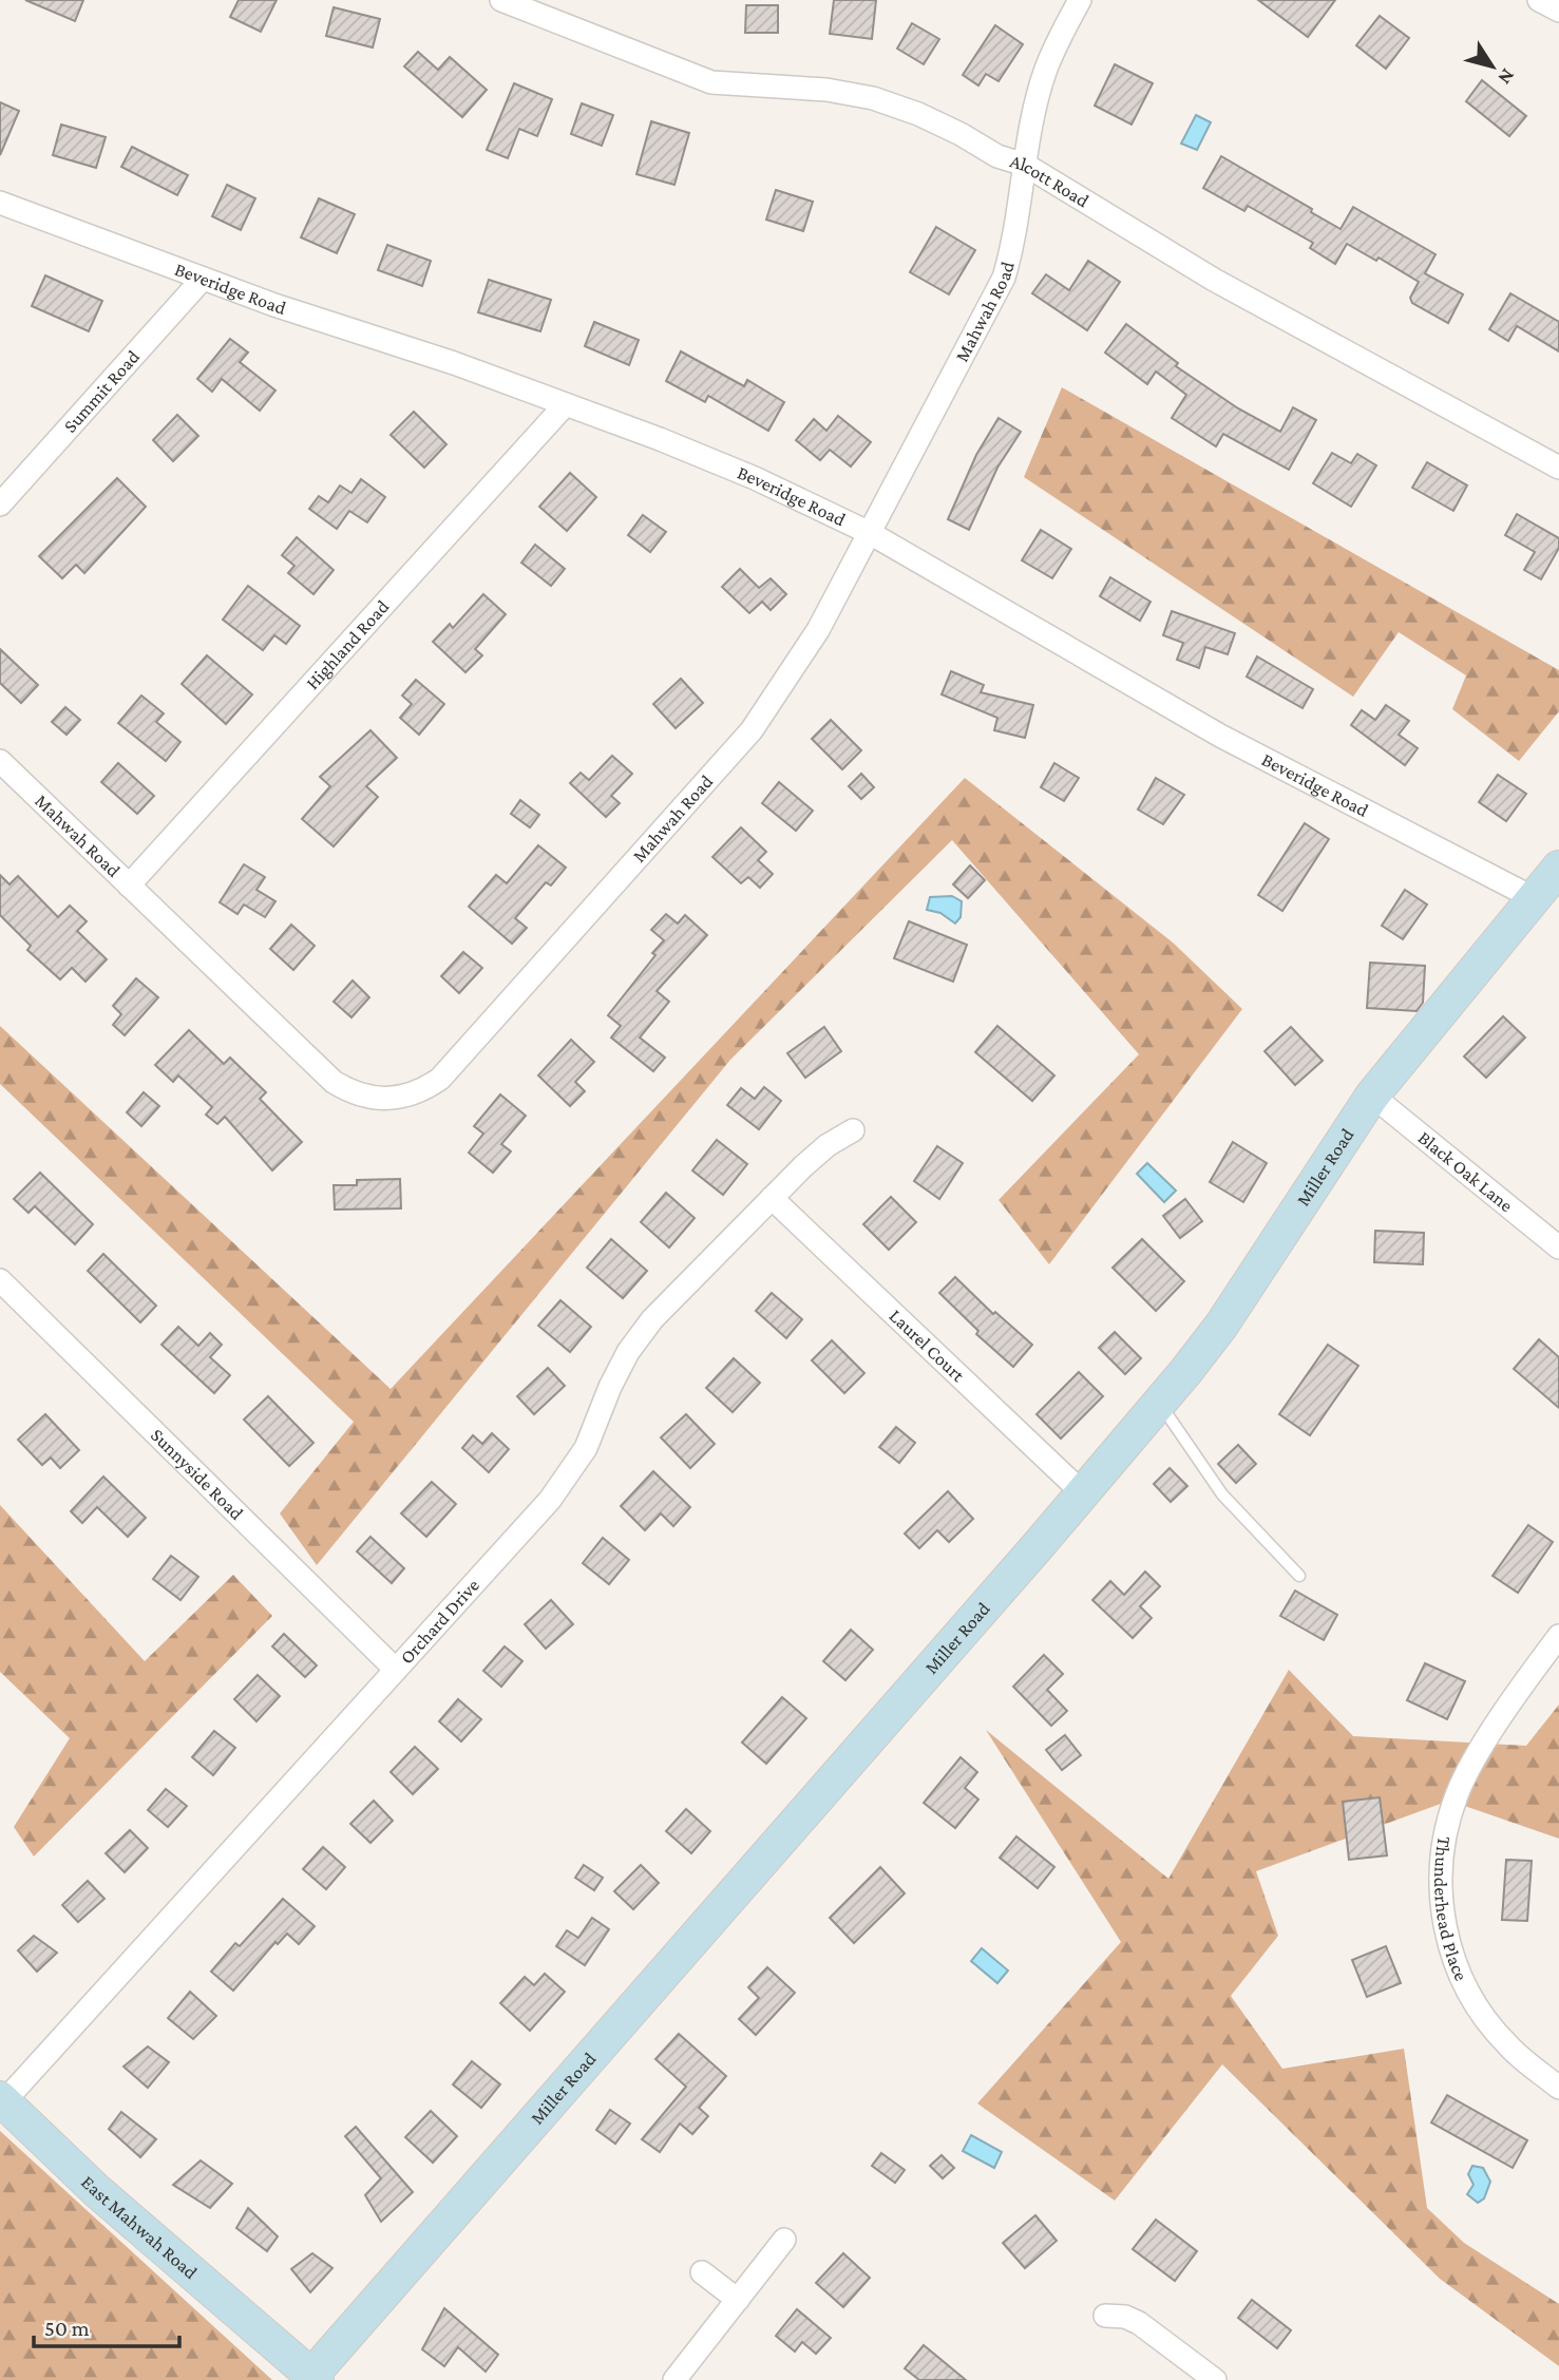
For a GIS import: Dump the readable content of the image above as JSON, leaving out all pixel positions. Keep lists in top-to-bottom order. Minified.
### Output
{"streets":{"street":["Alcott Road","Beveridge Road","Mahwah Road","Summit Road","Highland Road","Miller Road","Black Oak Lane","Laurel Court","Sunnyside Road","Orchard Drive","Thunderhead Place","East Mahwah Road"]},"crossings":[["Alcott Road","Mahwah Road"],["Beveridge Road","Mahwah Road"],["Beveridge Road","Summit Road"],["Beveridge Road","Highland Road"],["Beveridge Road","Miller Road"],["Mahwah Road","Highland Road"],["Miller Road","Black Oak Lane"],["Miller Road","Laurel Court"],["Miller Road","East Mahwah Road"],["Laurel Court","Orchard Drive"],["Sunnyside Road","Orchard Drive"],["Orchard Drive","East Mahwah Road"]],"scale_bar":"50 m","north":"bottom right"}
